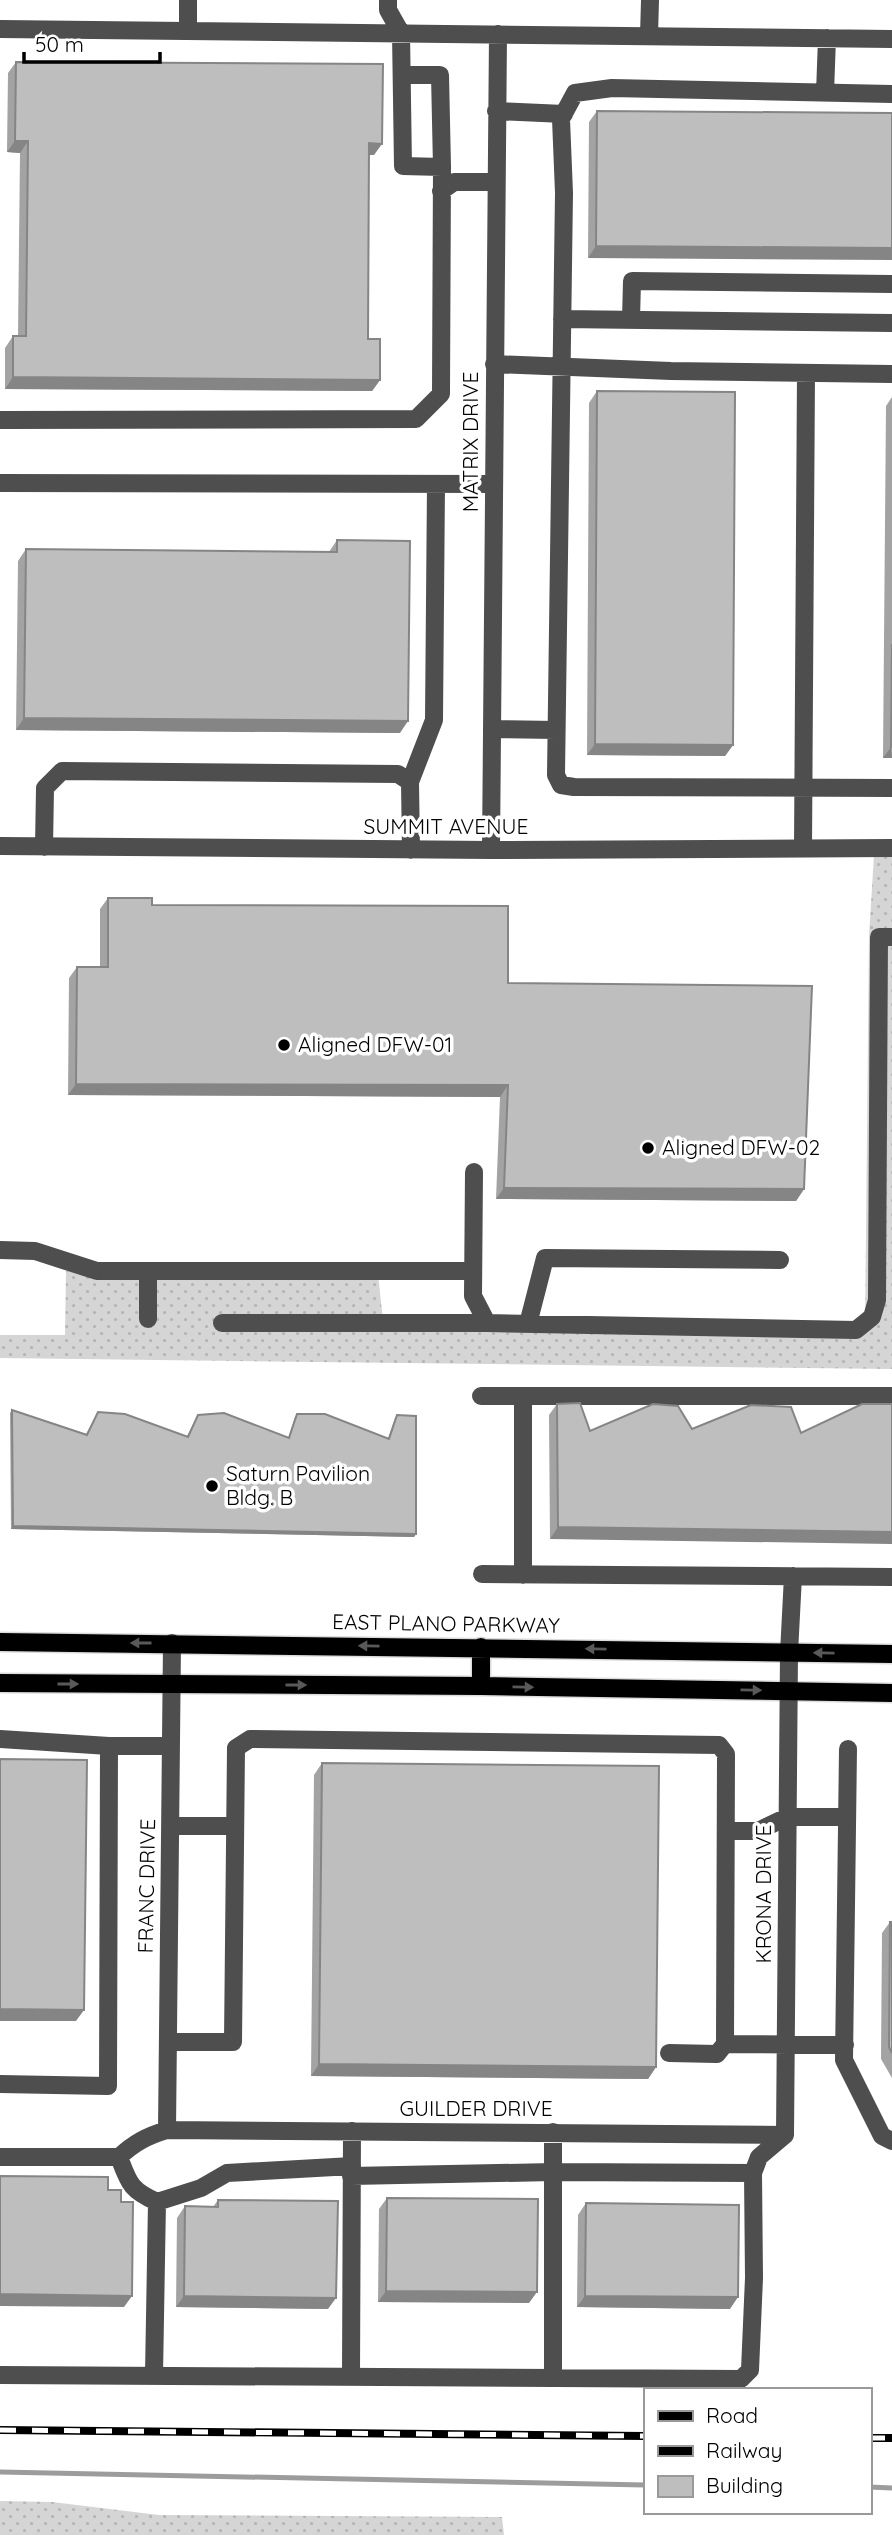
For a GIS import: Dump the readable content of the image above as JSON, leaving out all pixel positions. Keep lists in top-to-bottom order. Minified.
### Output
{"streets":{"main road":["EAST PLANO PARKWAY"],"street":["MATRIX DRIVE","SUMMIT AVENUE","FRANC DRIVE","KRONA DRIVE","GUILDER DRIVE"]},"crossings":[["MATRIX DRIVE","SUMMIT AVENUE"],["EAST PLANO PARKWAY","FRANC DRIVE"],["EAST PLANO PARKWAY","KRONA DRIVE"],["FRANC DRIVE","GUILDER DRIVE"],["KRONA DRIVE","GUILDER DRIVE"]],"places":["Aligned DFW-01","Aligned DFW-02","Saturn Pavilion Bldg. B"],"legend":["Road","Railway","Building"],"scale_bar":"50 m"}
